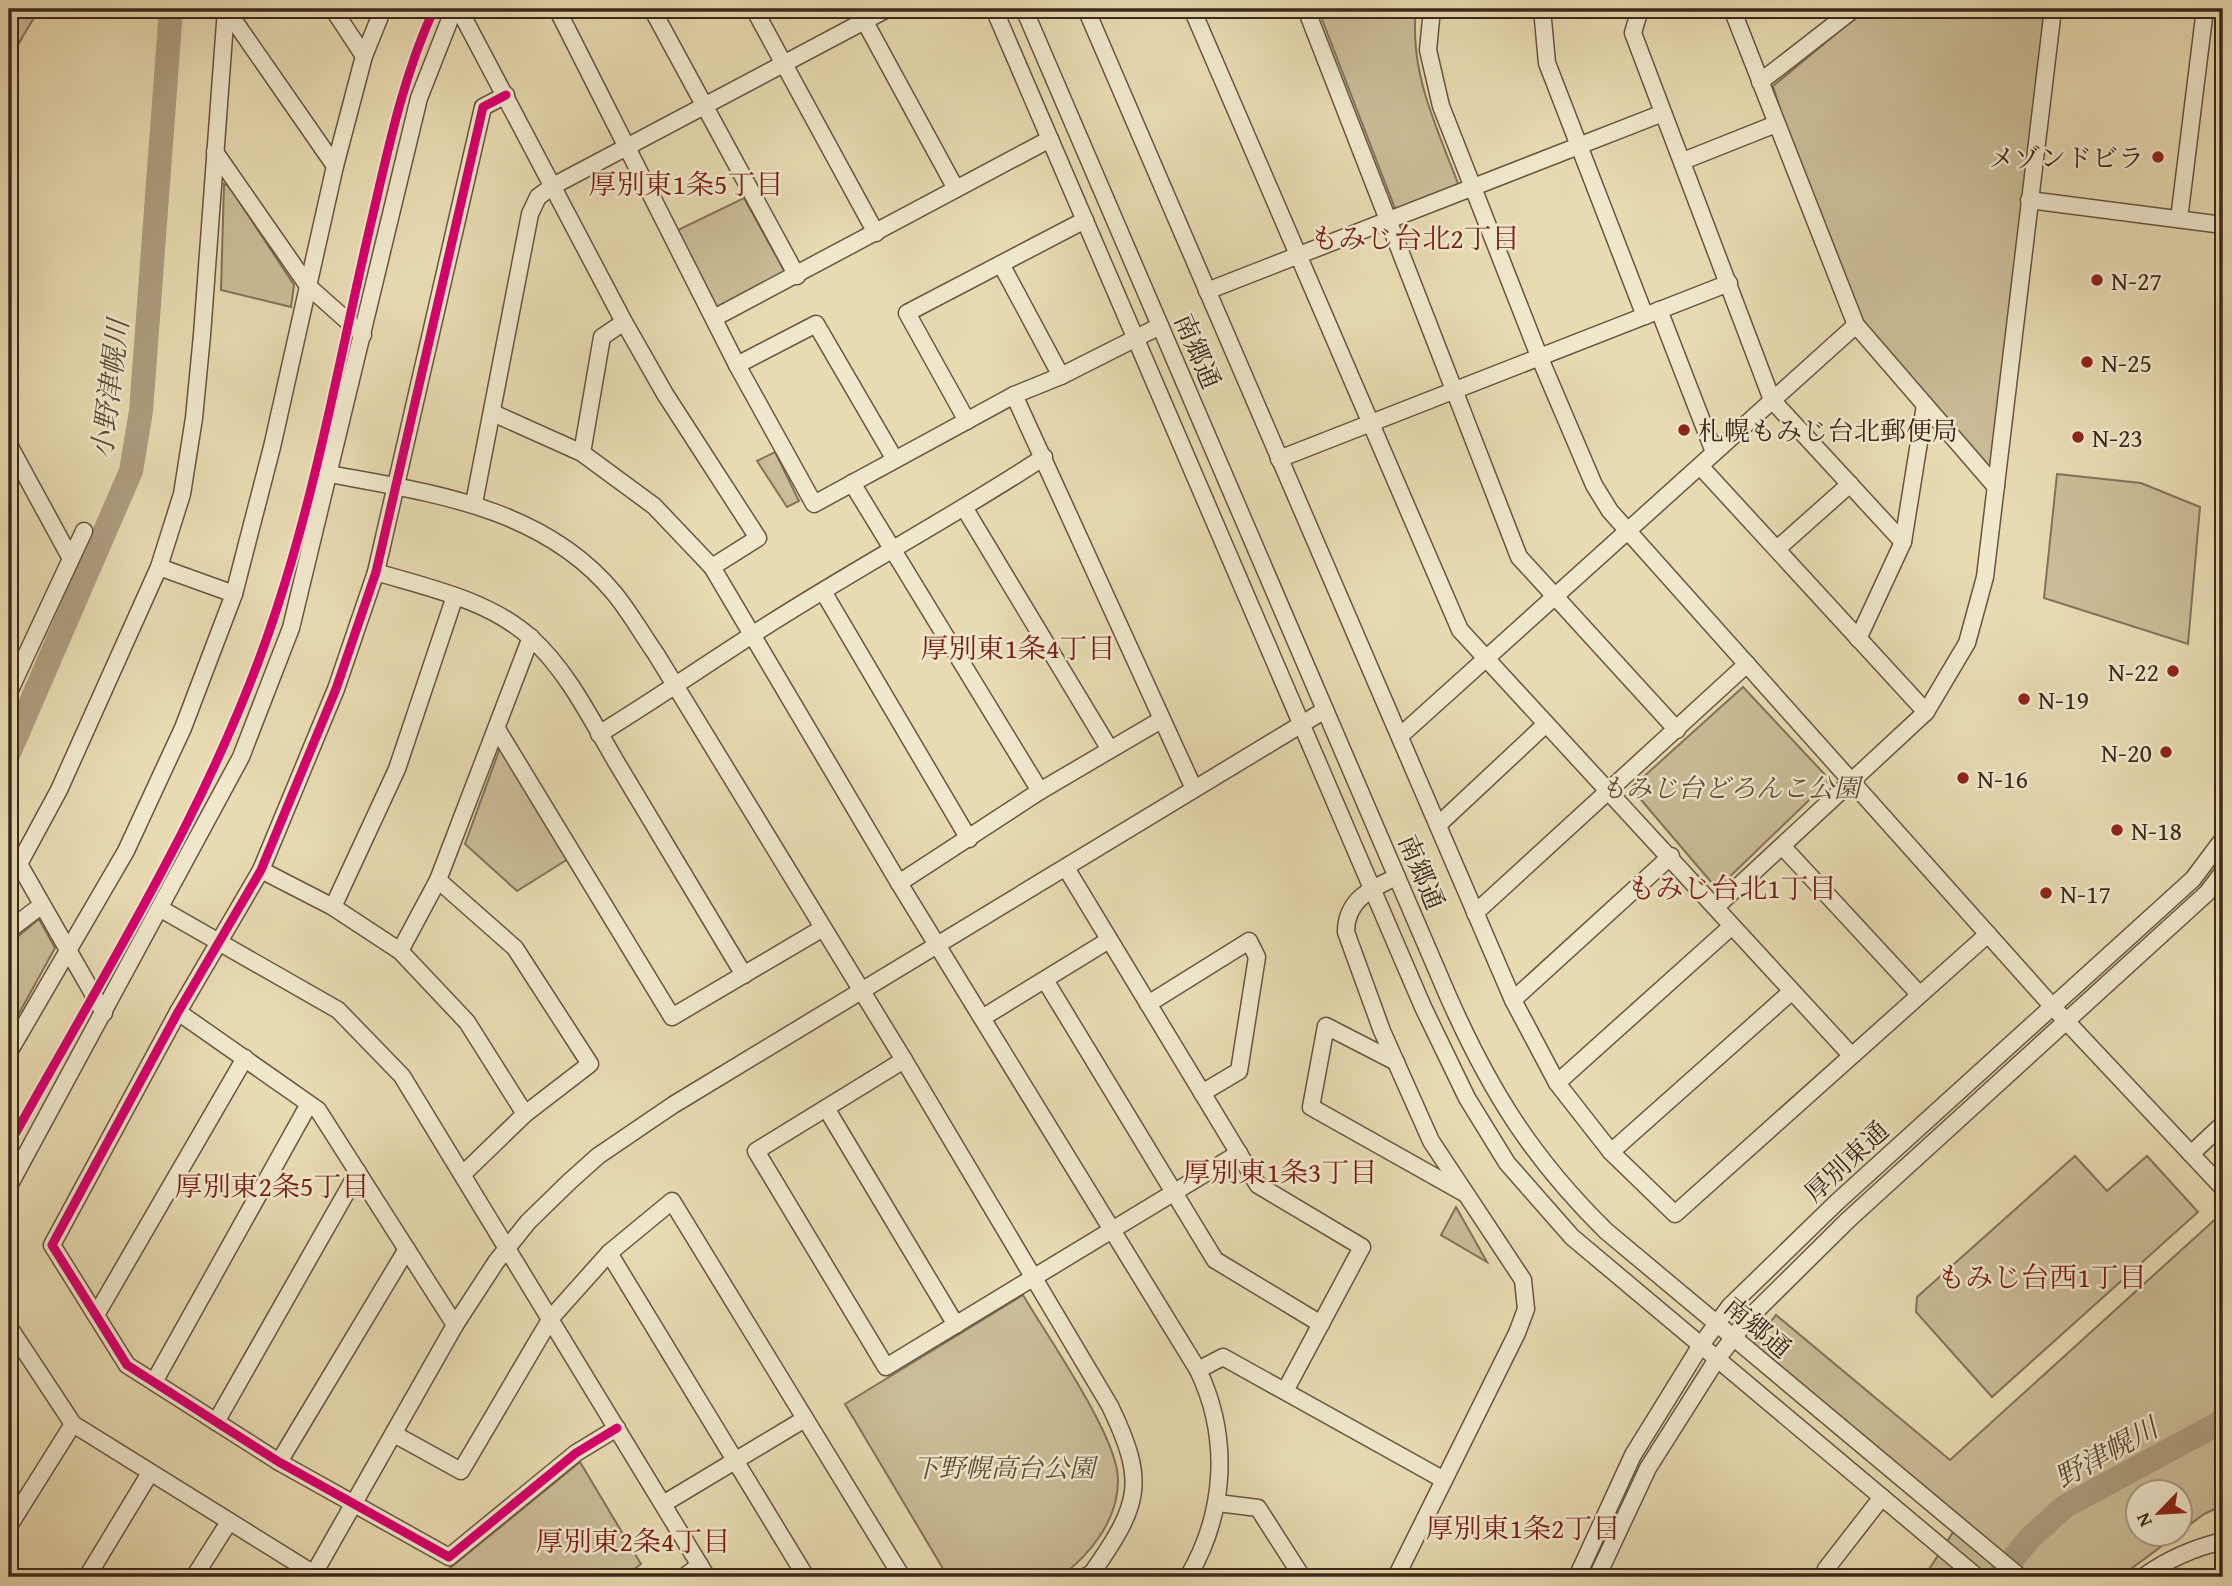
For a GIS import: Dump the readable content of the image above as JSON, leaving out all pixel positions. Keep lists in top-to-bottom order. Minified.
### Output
{"streets":{"street":["南郷通","厚別東通"]},"crossings":[["南郷通","厚別東通"]],"districts":["厚別東1条5丁目","もみじ台北2丁目","厚別東1条4丁目","もみじ台北1丁目","厚別東1条3丁目","厚別東2条5丁目","もみじ台西1丁目","厚別東1条2丁目","厚別東2条4丁目"],"water":["小野津幌川","野津幌川"],"parks":["もみじ台どろんこ公園","下野幌高台公園"],"places":["メゾンドビラ","N-27","N-25","札幌もみじ台北郵便局","N-23","N-22","N-19","N-20","N-16","N-18","N-17"],"north":"bottom left"}
